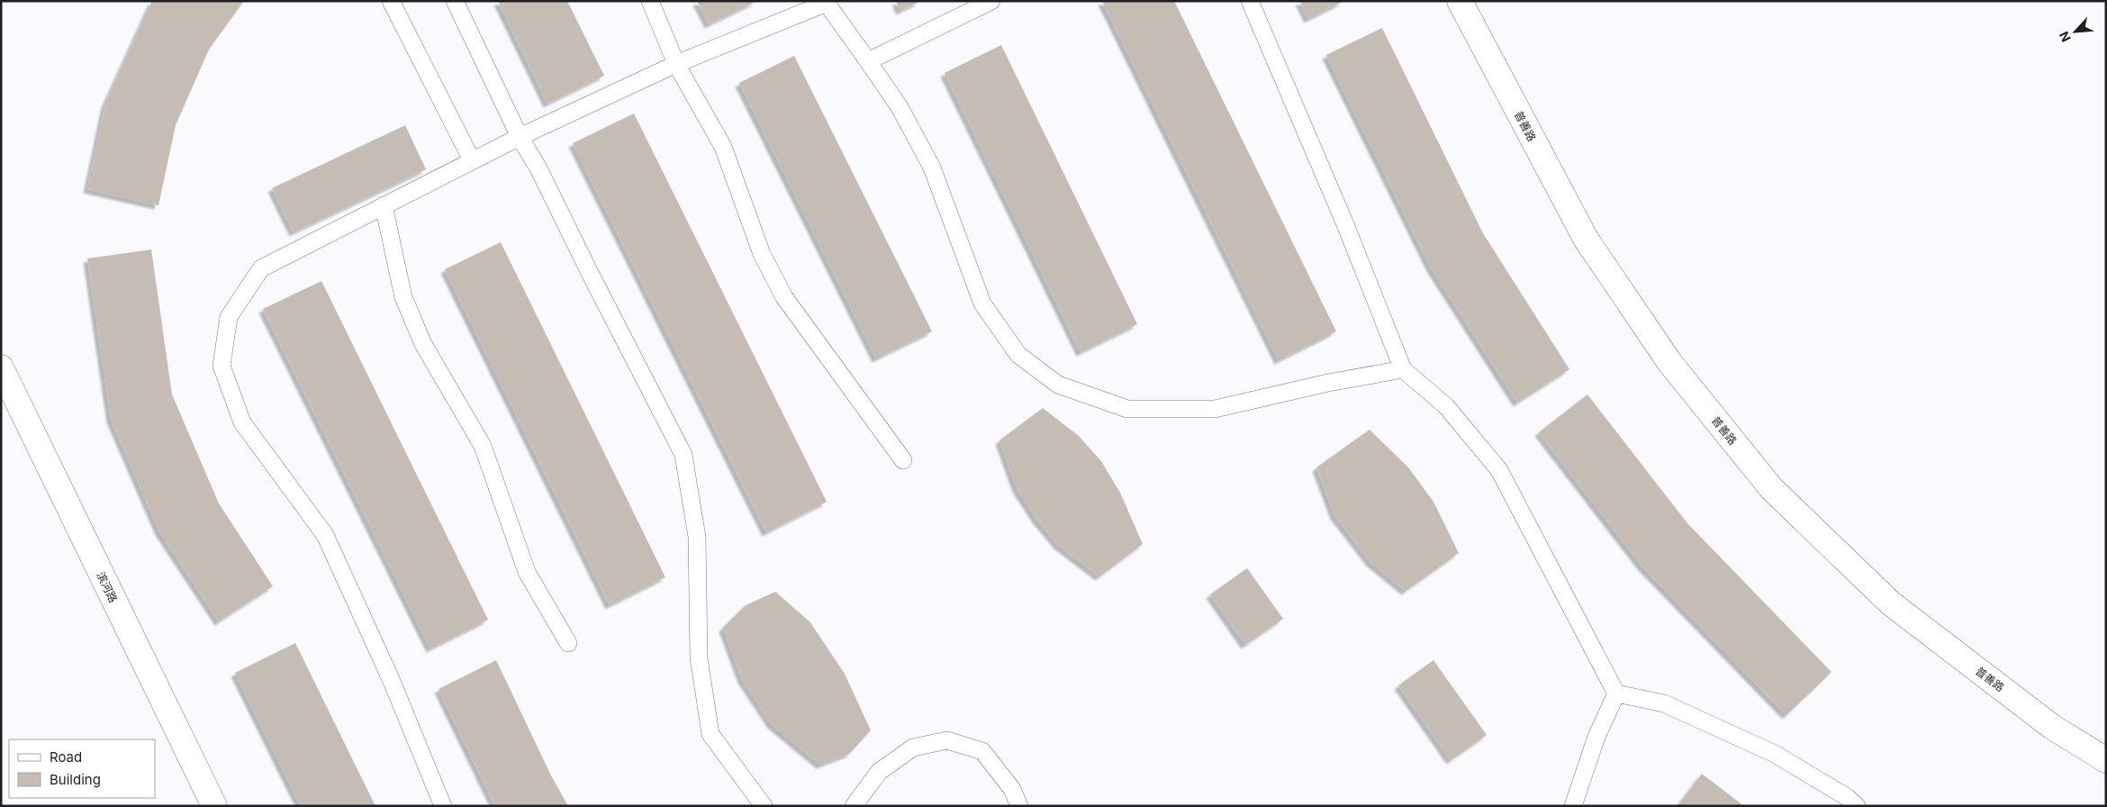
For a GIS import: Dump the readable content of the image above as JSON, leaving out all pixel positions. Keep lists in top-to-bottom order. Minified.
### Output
{"streets":{"street":["普善路","滨河路"]},"legend":["Road","Building"],"north":"bottom left"}
